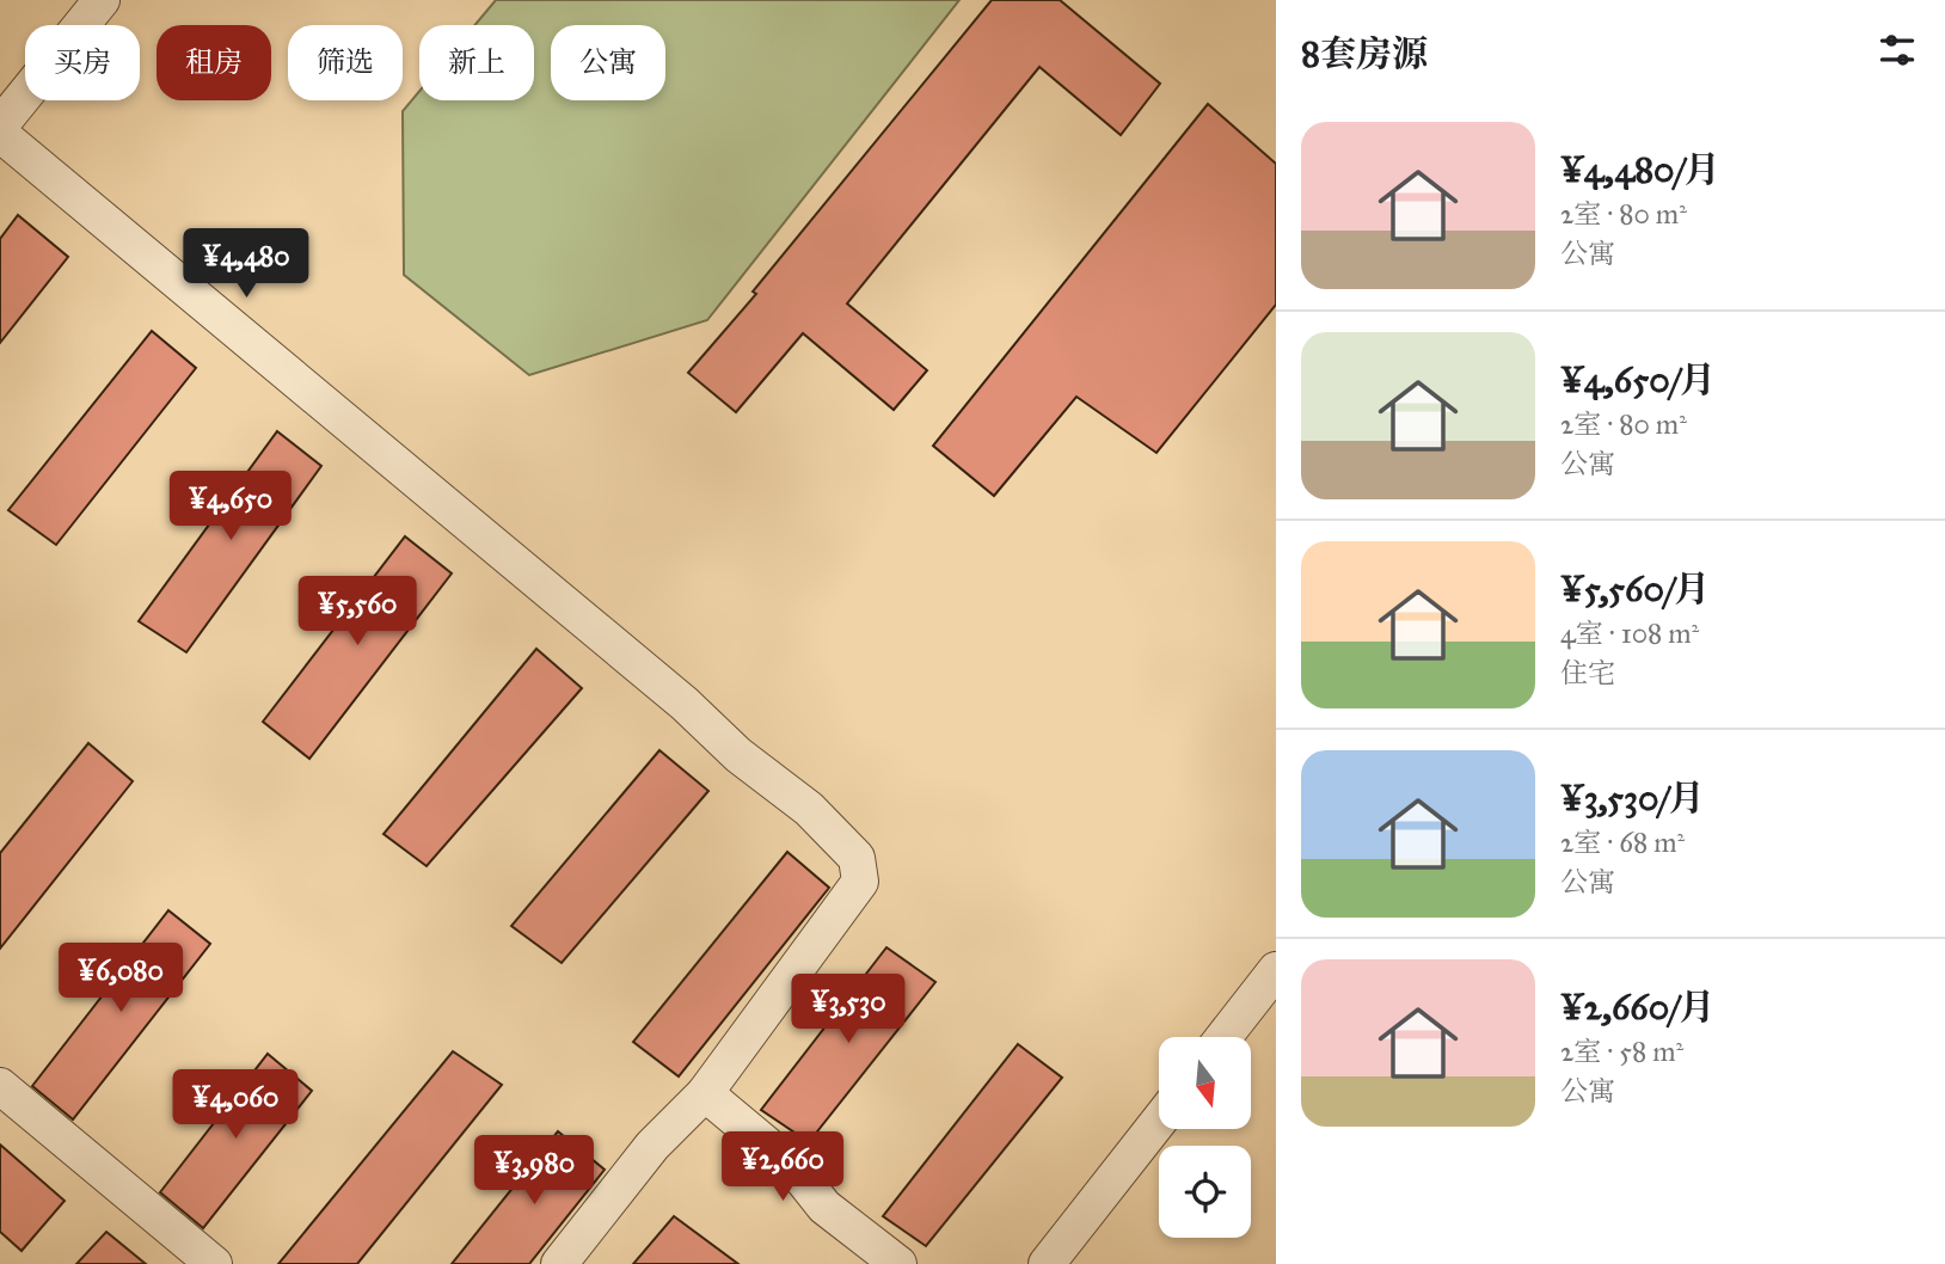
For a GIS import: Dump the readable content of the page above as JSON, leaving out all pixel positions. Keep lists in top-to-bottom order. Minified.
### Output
{"north":"bottom","page":{"heading":"8套房源","chip":["买房","租房","筛选","新上","公寓"],"list":[{"name":"¥4,480/月","note":"2室 · 80 m² · 公寓"},{"name":"¥4,650/月","note":"2室 · 80 m² · 公寓"},{"name":"¥5,560/月","note":"4室 · 108 m² · 住宅"},{"name":"¥3,530/月","note":"2室 · 68 m² · 公寓"},{"name":"¥2,660/月","note":"2室 · 58 m² · 公寓"}],"price":["¥4,480","¥4,650","¥5,560","¥6,080","¥3,530","¥4,060","¥2,660","¥3,980"]}}
